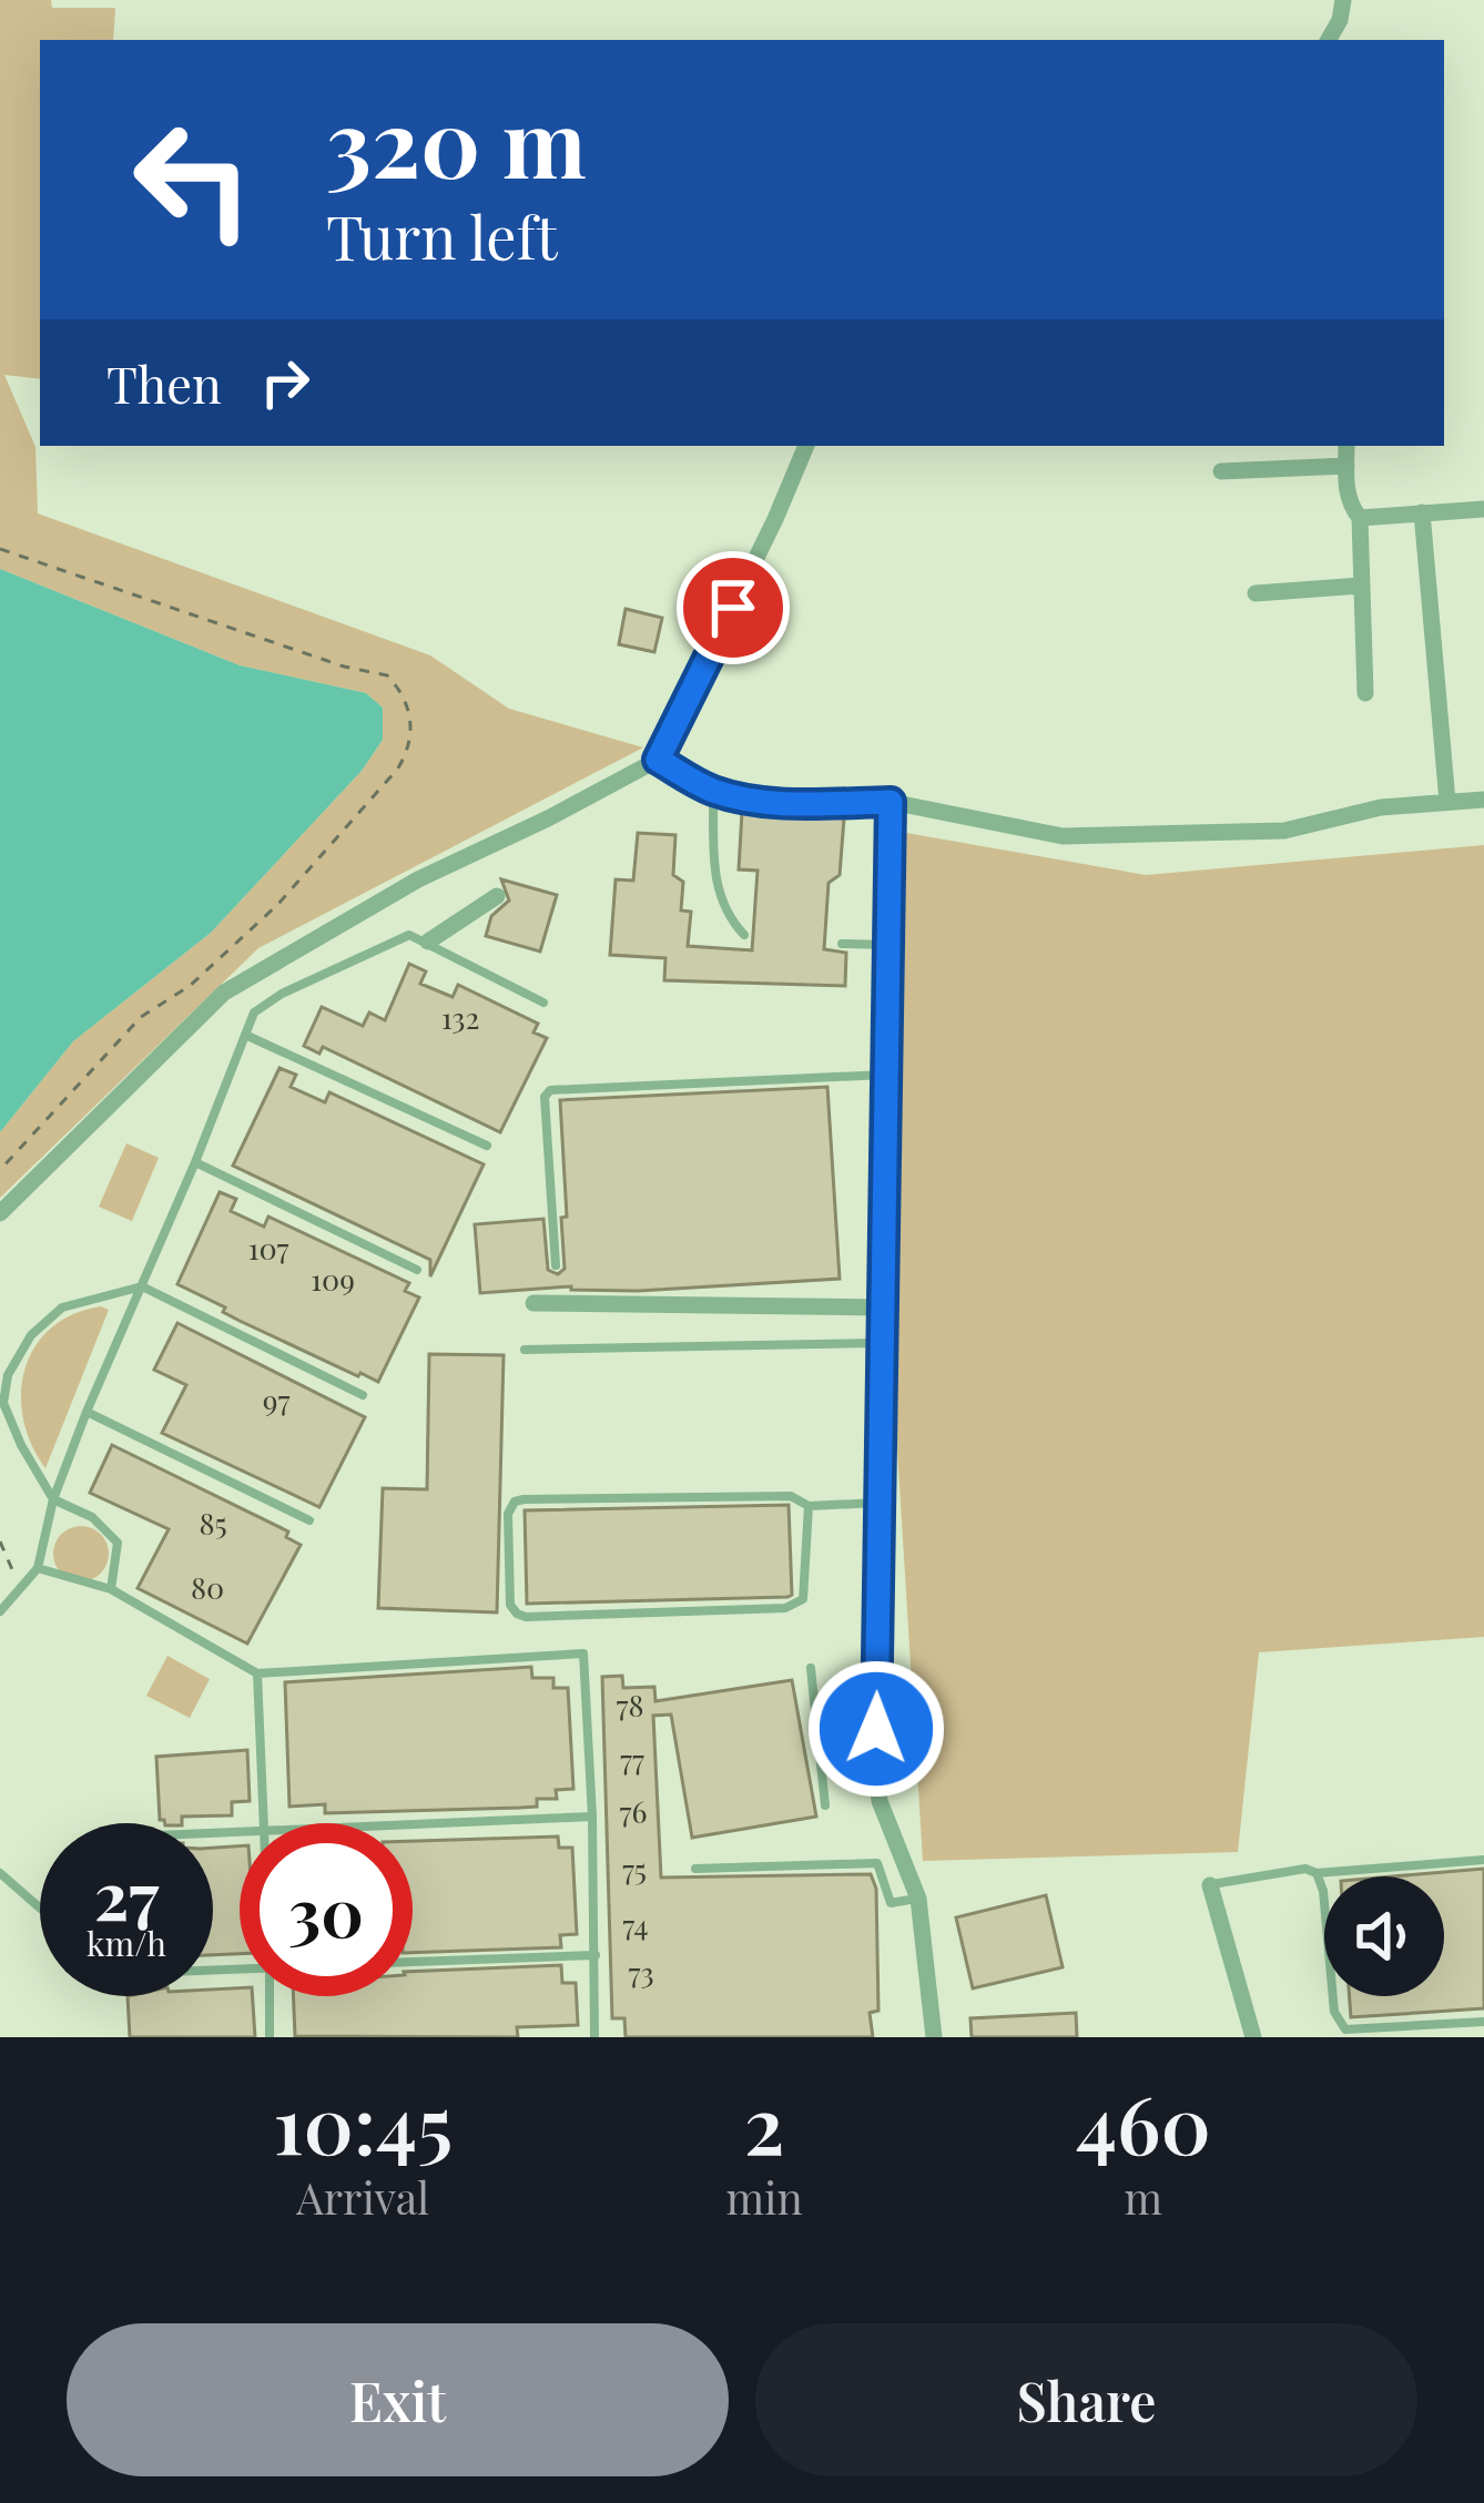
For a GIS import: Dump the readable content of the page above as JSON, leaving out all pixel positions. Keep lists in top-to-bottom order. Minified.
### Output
{"house_numbers":["132","107","109","97","85","80","78","77","76","75","74","73"],"page":{"turn":["320 m","Turn left"],"then":"Then","speed":"27 km/h","limit":"30","eta":["10:45","Arrival","2","min","460","m"],"buttons":["Exit","Share"]}}
